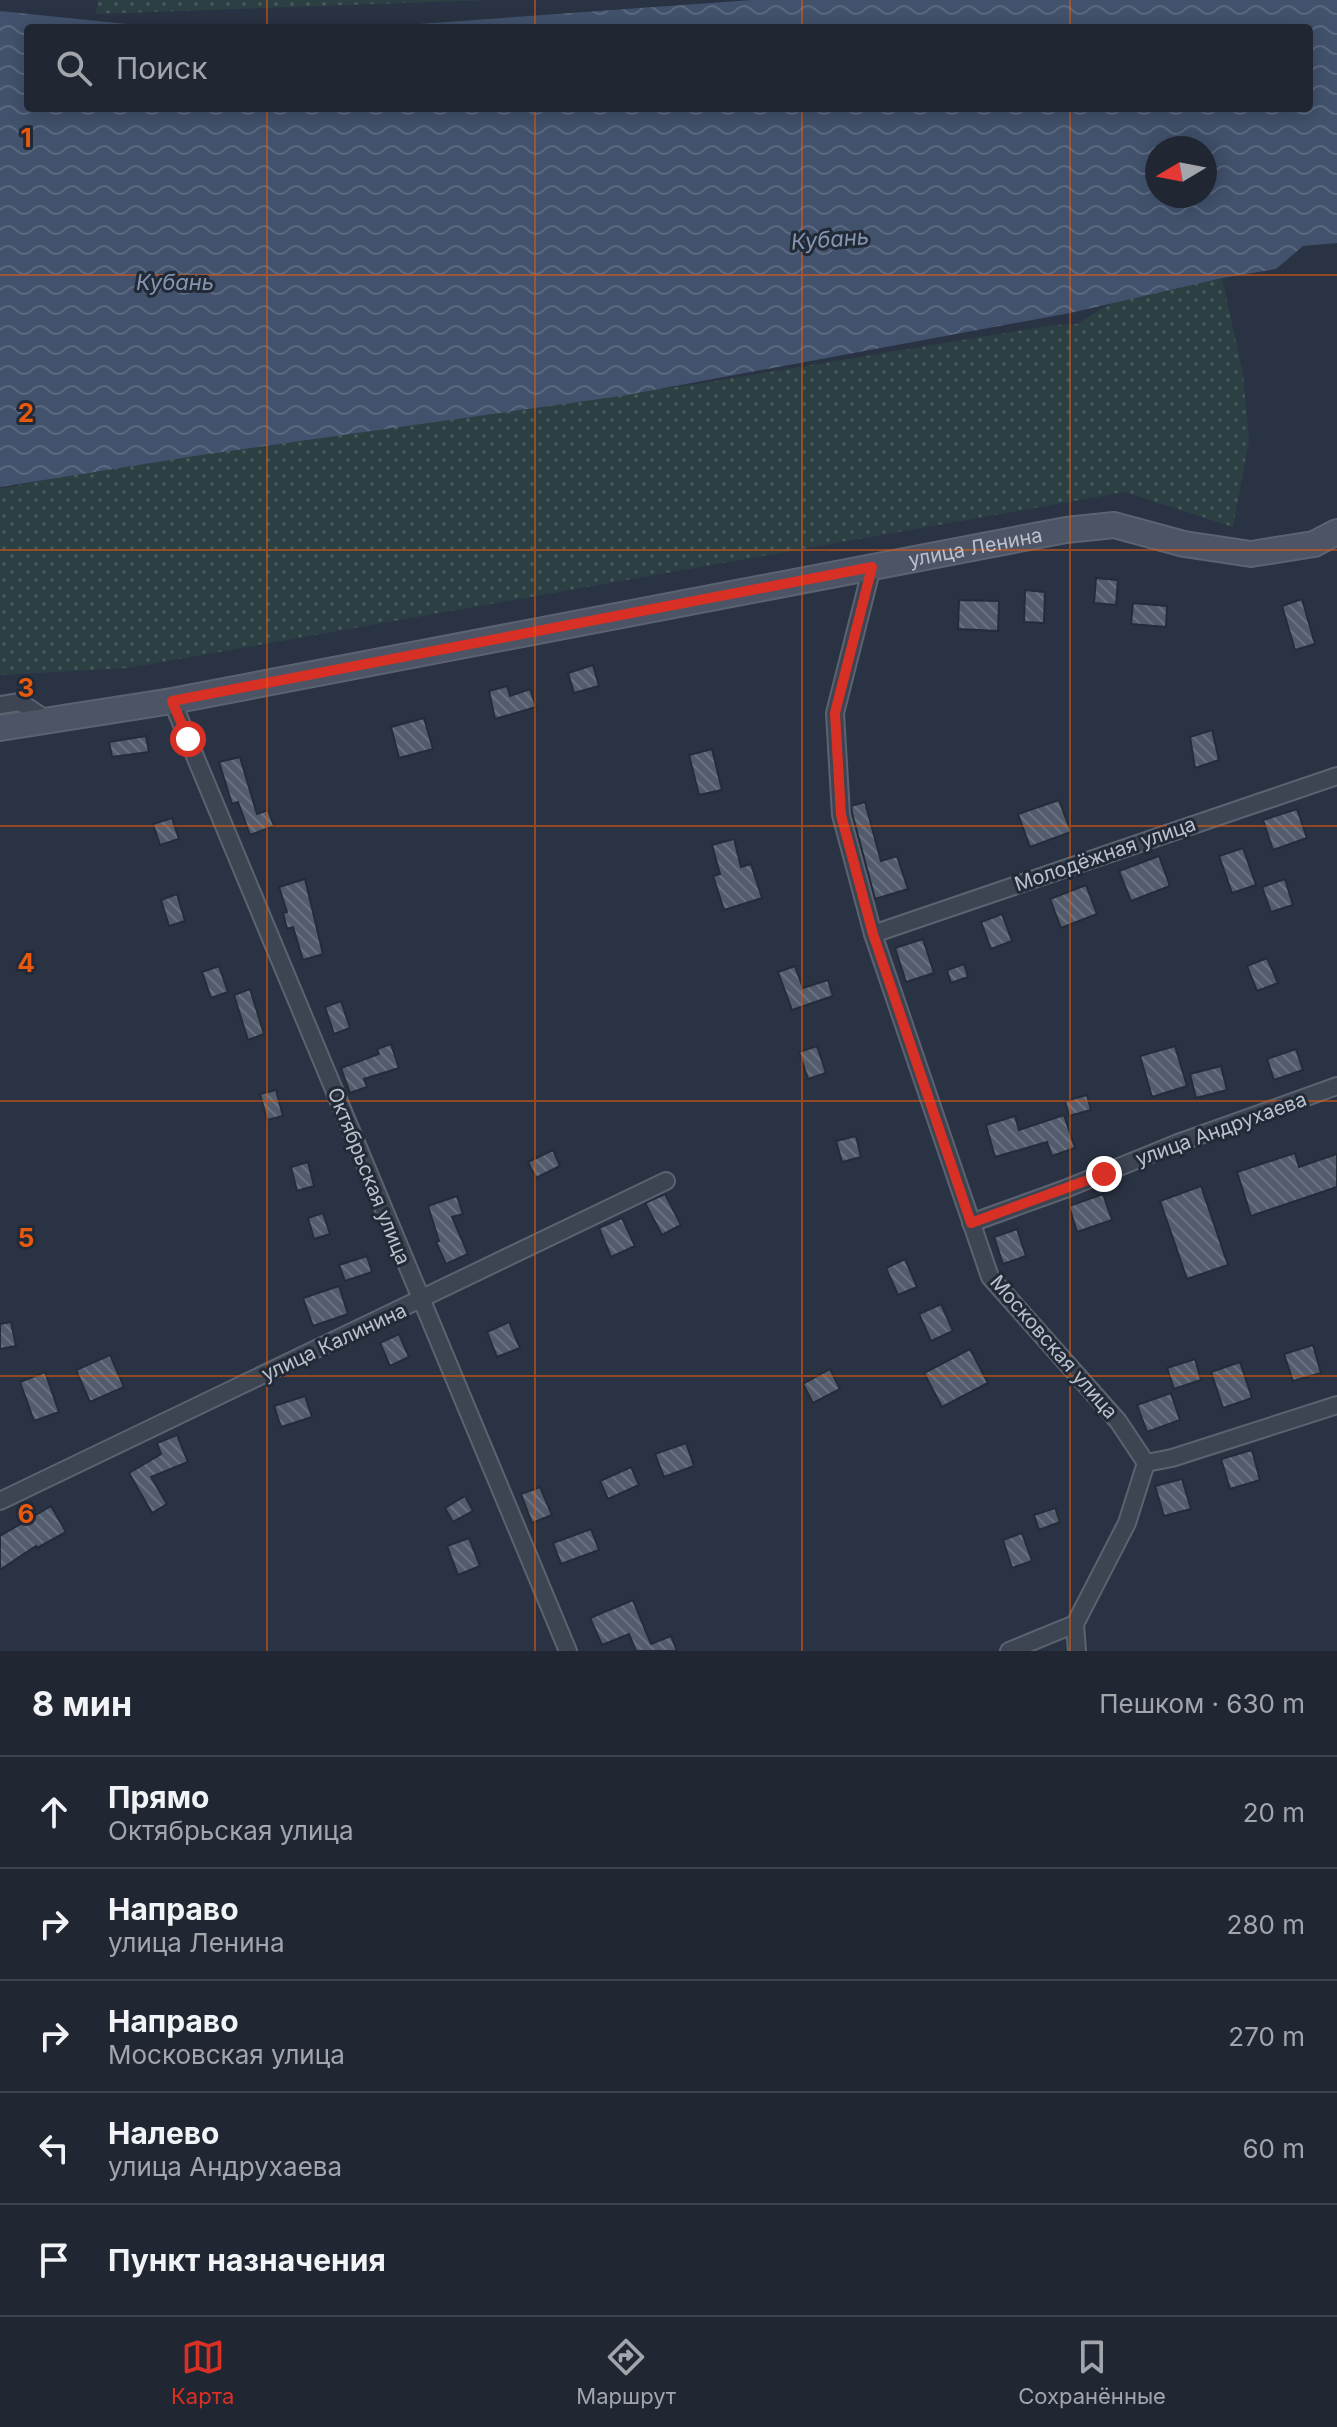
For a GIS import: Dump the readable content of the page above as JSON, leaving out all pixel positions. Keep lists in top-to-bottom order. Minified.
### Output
{"streets":{"street":["улица Ленина","Молодёжная улица","улица Андрухаева","Октябрьская улица","улица Калинина","Московская улица"]},"crossings":[["улица Ленина","Октябрьская улица"],["улица Ленина","Московская улица"],["Молодёжная улица","Московская улица"],["улица Андрухаева","Московская улица"],["Октябрьская улица","улица Калинина"]],"water":["Кубань"],"north":"left","page":{"search":"Поиск","heading":["8 мин","Пешком · 630 m"],"list":[["Прямо","Октябрьская улица","20 m"],["Направо","улица Ленина","280 m"],["Направо","Московская улица","270 m"],["Налево","улица Андрухаева","60 m"],"Пункт назначения"],"nav":["Карта","Маршрут","Сохранённые"]},"grid":{"rows":["1","2","3","4","5","6"]}}
